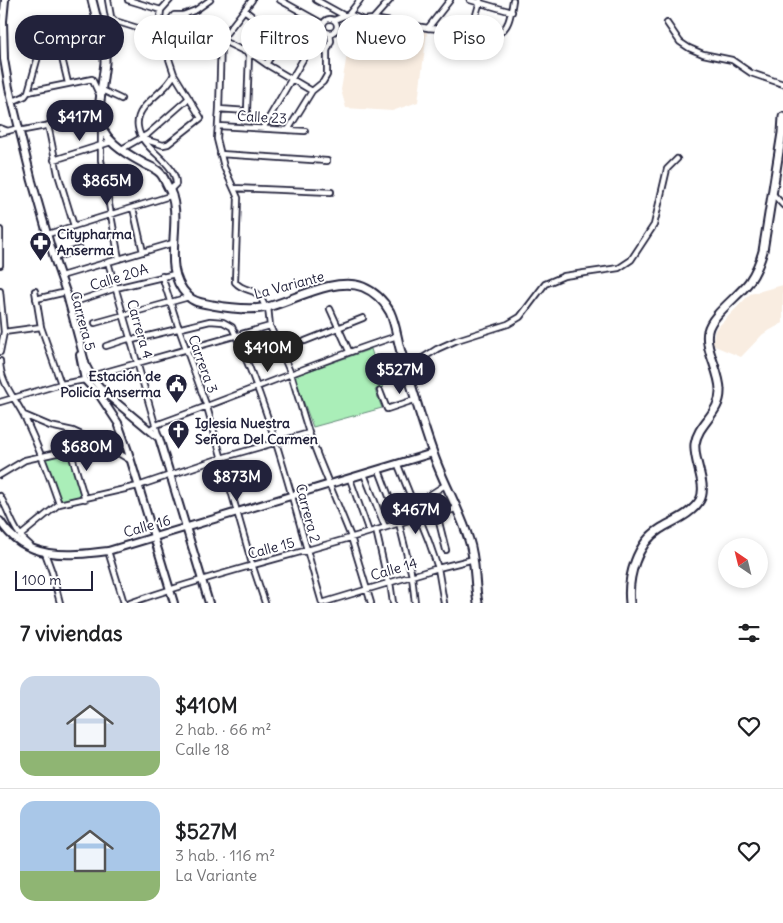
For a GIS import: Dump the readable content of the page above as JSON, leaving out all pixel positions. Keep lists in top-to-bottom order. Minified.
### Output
{"streets":{"main road":["La Variante"],"street":["Calle 23","Calle 20A","Carrera 5","Carrera 4","Carrera 3","Carrera 2","Calle 16","Calle 15","Calle 14"]},"crossings":[["Calle 20A","Carrera 5"],["Calle 20A","Carrera 4"],["Calle 20A","Carrera 3"],["La Variante","Calle 16"],["La Variante","Calle 14"],["Carrera 5","Carrera 4"],["Carrera 5","Calle 16"],["Carrera 5","Calle 15"],["Carrera 4","Calle 16"],["Carrera 4","Calle 15"],["Carrera 3","Carrera 2"],["Carrera 3","Calle 16"],["Carrera 3","Calle 15"],["Carrera 2","Calle 16"],["Carrera 2","Calle 15"],["Carrera 2","Calle 14"]],"places":{"pharmacy":["Citypharma Anserma"],"public building":["Estación de Policía Anserma"],"church":["Iglesia Nuestra Señora Del Carmen"]},"scale_bar":"100 m","north":"top left","page":{"chip":["Comprar","Alquilar","Filtros","Nuevo","Piso"],"price":["$417M","$865M","$410M","$527M","$680M","$873M","$467M"],"scale":"100 m","heading":"7 viviendas","list":[{"name":"$410M","note":"2 hab. · 66 m² · Calle 18"},{"name":"$527M","note":"3 hab. · 116 m² · La Variante"}]}}
